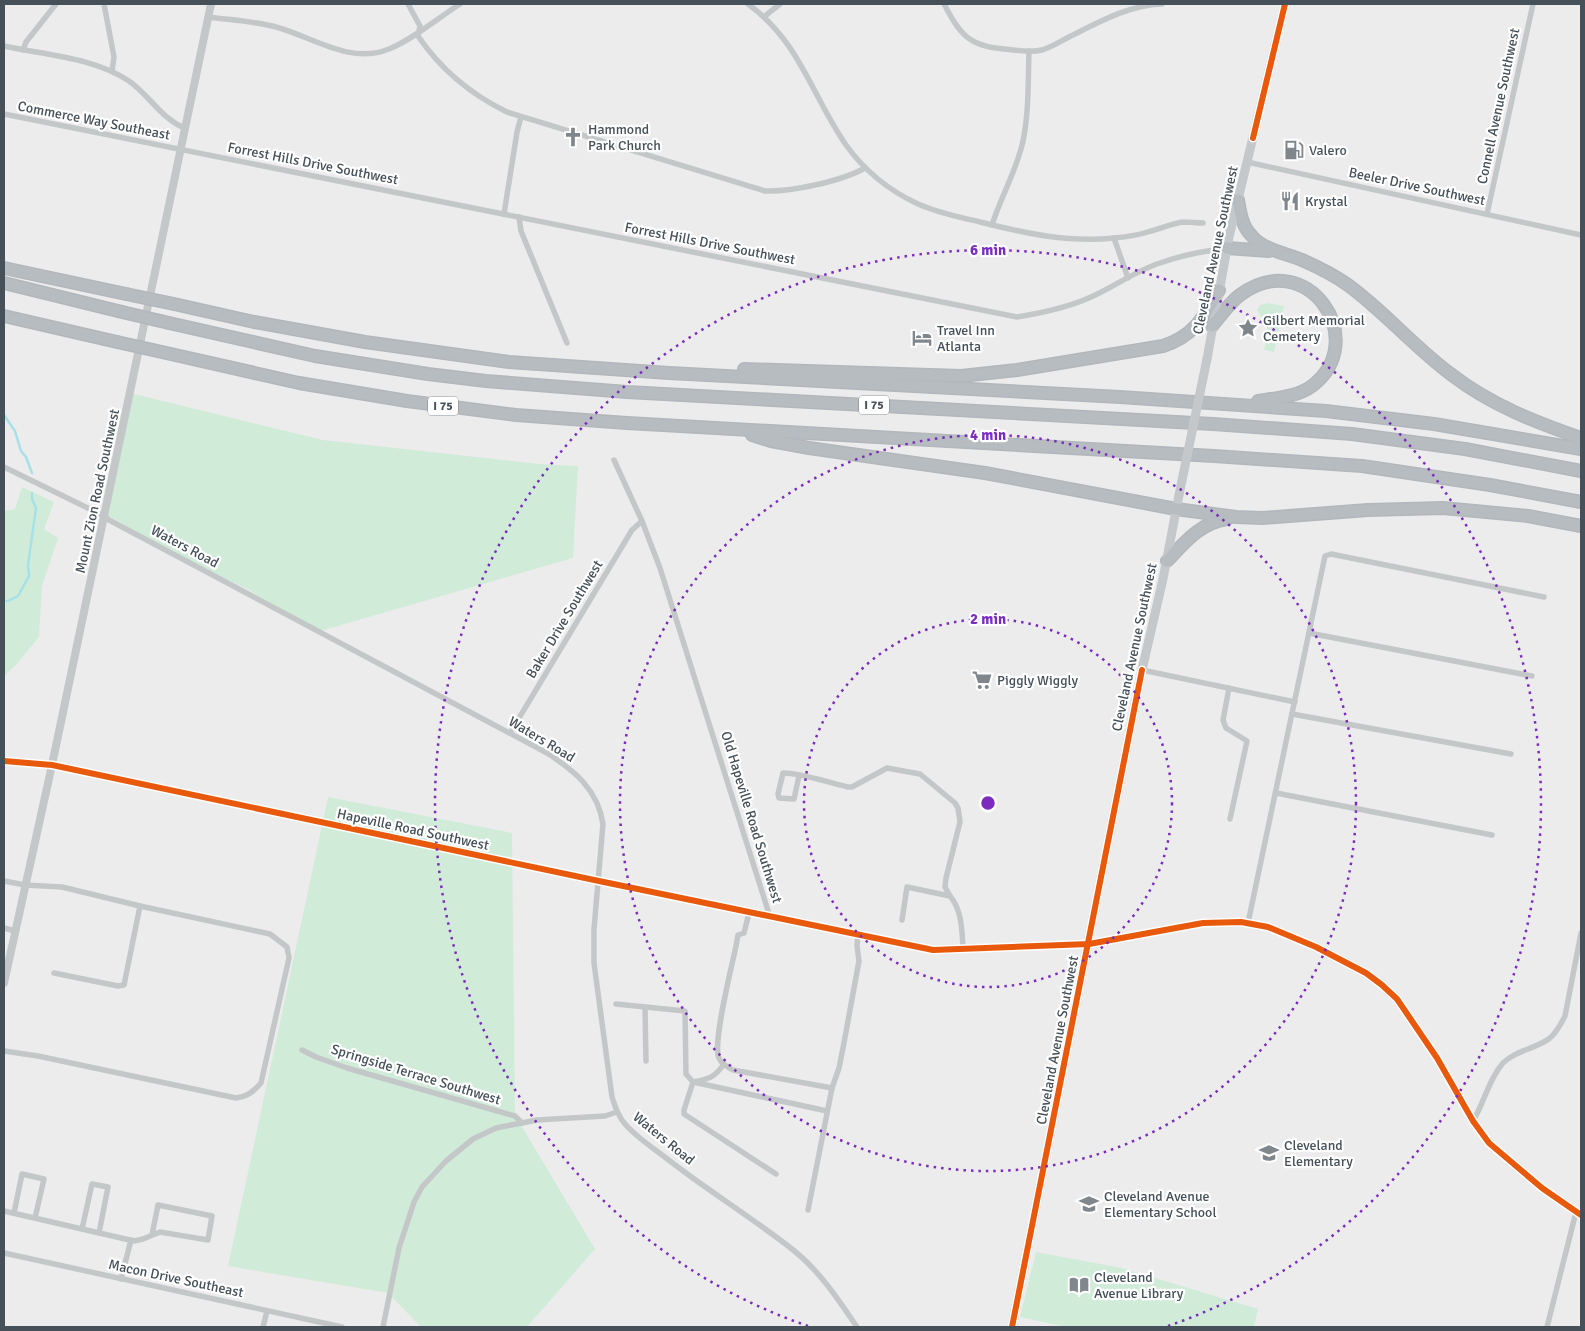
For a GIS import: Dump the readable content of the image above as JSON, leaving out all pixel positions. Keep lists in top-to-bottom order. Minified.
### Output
{"streets":{"highway":["I 75"],"main road":["Cleveland Avenue Southwest"],"street":["Connell Avenue Southwest","Commerce Way Southeast","Forrest Hills Drive Southwest","Beeler Drive Southwest","Mount Zion Road Southwest","Waters Road","Baker Drive Southwest","Old Hapeville Road Southwest","Hapeville Road Southwest","Springside Terrace Southwest","Macon Drive Southeast"]},"crossings":[["Connell Avenue Southwest","Beeler Drive Southwest"],["Commerce Way Southeast","Forrest Hills Drive Southwest"],["Commerce Way Southeast","Mount Zion Road Southwest"],["Forrest Hills Drive Southwest","Cleveland Avenue Southwest"],["Forrest Hills Drive Southwest","Mount Zion Road Southwest"],["Beeler Drive Southwest","Cleveland Avenue Southwest"],["Cleveland Avenue Southwest","Old Hapeville Road Southwest"],["Mount Zion Road Southwest","Waters Road"],["Mount Zion Road Southwest","Hapeville Road Southwest"],["Waters Road","Baker Drive Southwest"],["Waters Road","Hapeville Road Southwest"],["Baker Drive Southwest","Old Hapeville Road Southwest"],["Old Hapeville Road Southwest","Hapeville Road Southwest"]],"places":{"church":["Hammond Park Church"],"fuel station":["Valero"],"restaurant":["Krystal"],"place":["Gilbert Memorial Cemetery"],"hotel":["Travel Inn Atlanta"],"supermarket":["Piggly Wiggly"],"school or university":["Cleveland Elementary","Cleveland Avenue Elementary School"],"library":["Cleveland Avenue Library"]},"rings":["6 min","4 min","2 min"]}
